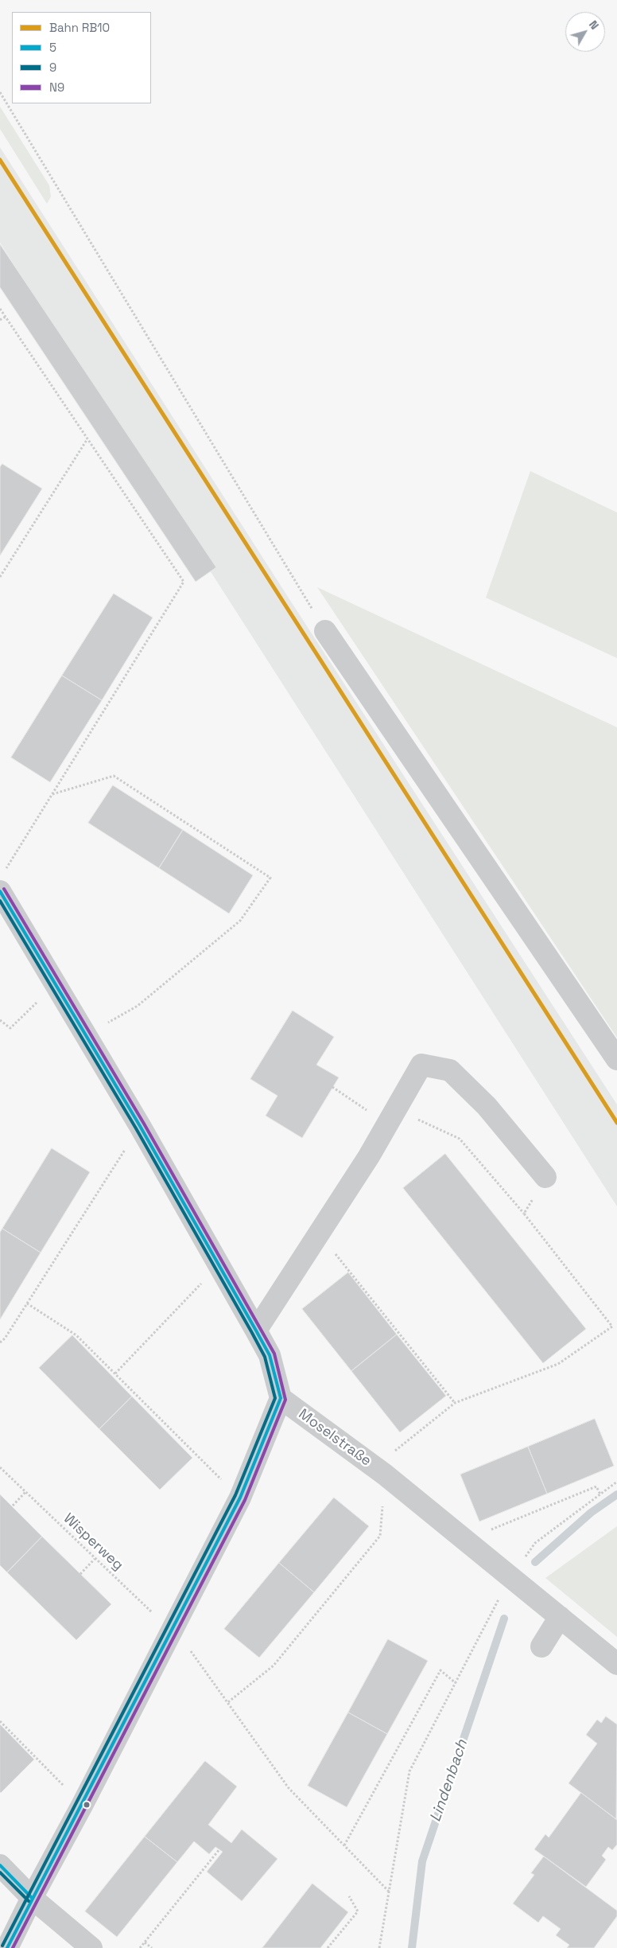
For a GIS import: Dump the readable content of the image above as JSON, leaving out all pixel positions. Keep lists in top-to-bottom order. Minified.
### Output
{"streets":{"street":["Moselstraße"],"path":["Wisperweg"]},"water":["Lindenbach"],"lines":["rail line RB10","transit line N9","transit line 5","transit line 9"],"legend":["Bahn RB10","5","9","N9"],"north":"top right"}
